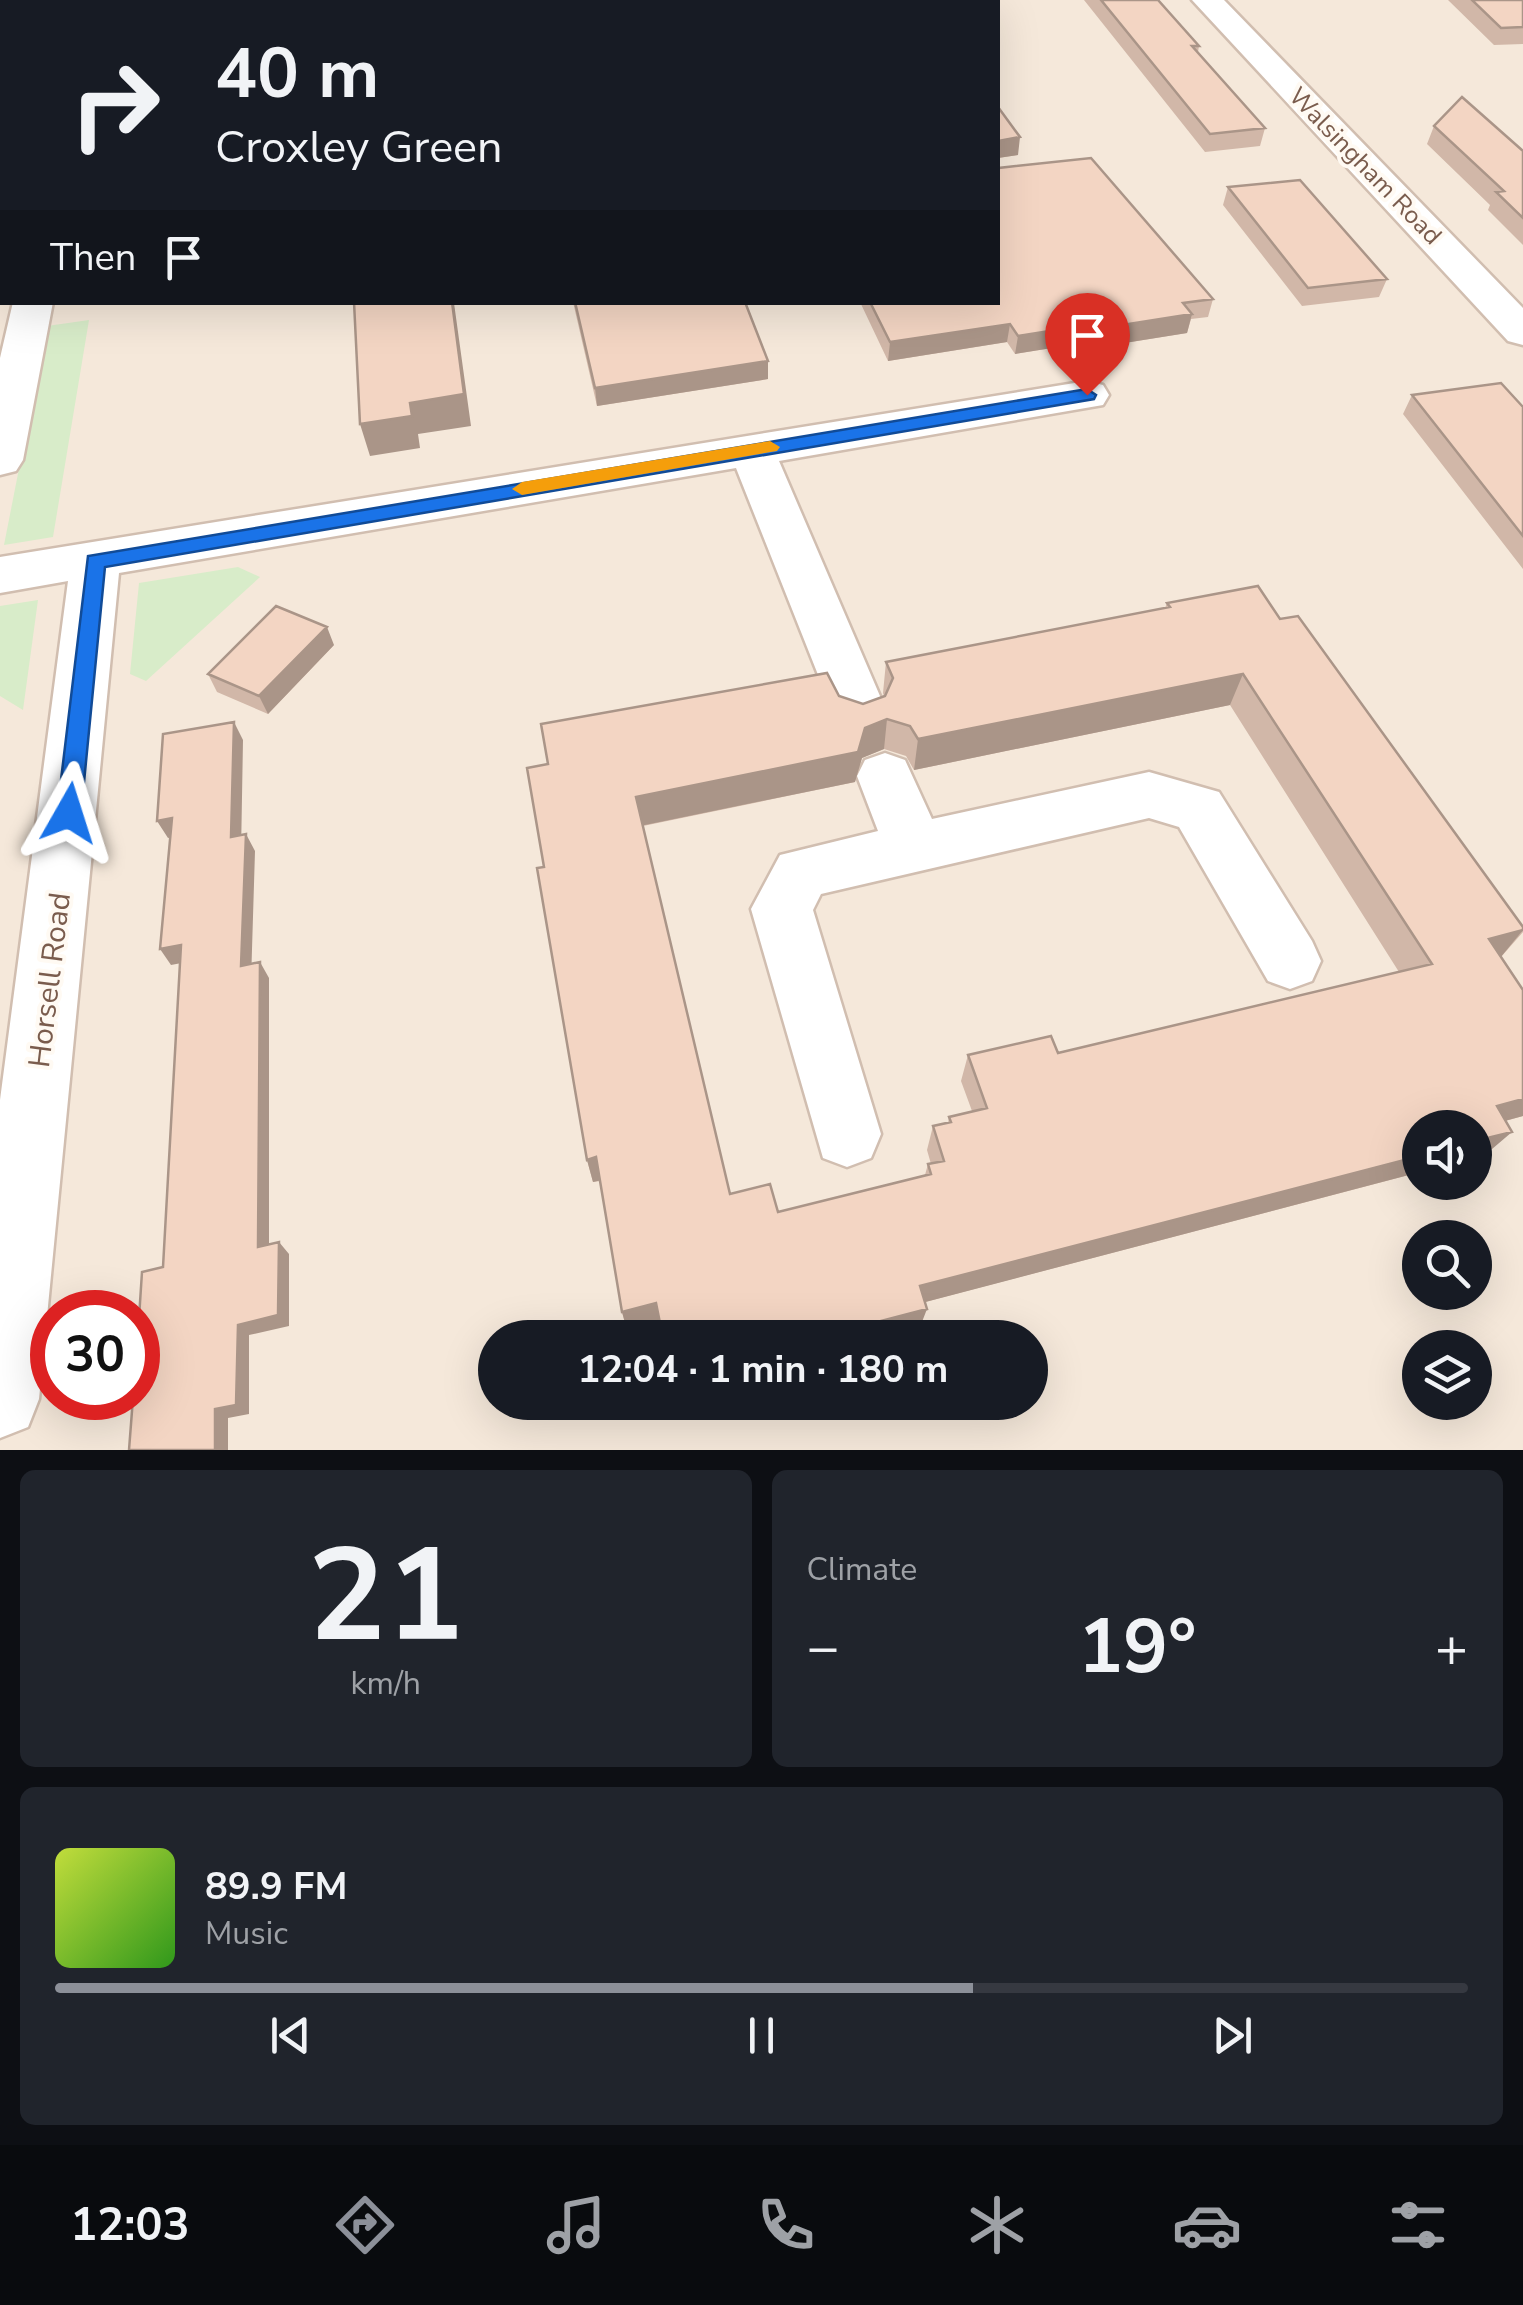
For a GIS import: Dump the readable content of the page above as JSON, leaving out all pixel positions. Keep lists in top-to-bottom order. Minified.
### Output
{"streets":{"street":["Walsingham Road","Horsell Road"]},"page":{"turn":["40 m","Croxley Green"],"then":"Then","limit":"30","trip":"12:04 · 1 min · 180 m","tile":[["21","km/h"],"Climate"],"heat":["−","19°","+"],"song":["89.9 FM","Music"],"tabs":"12:03"}}
